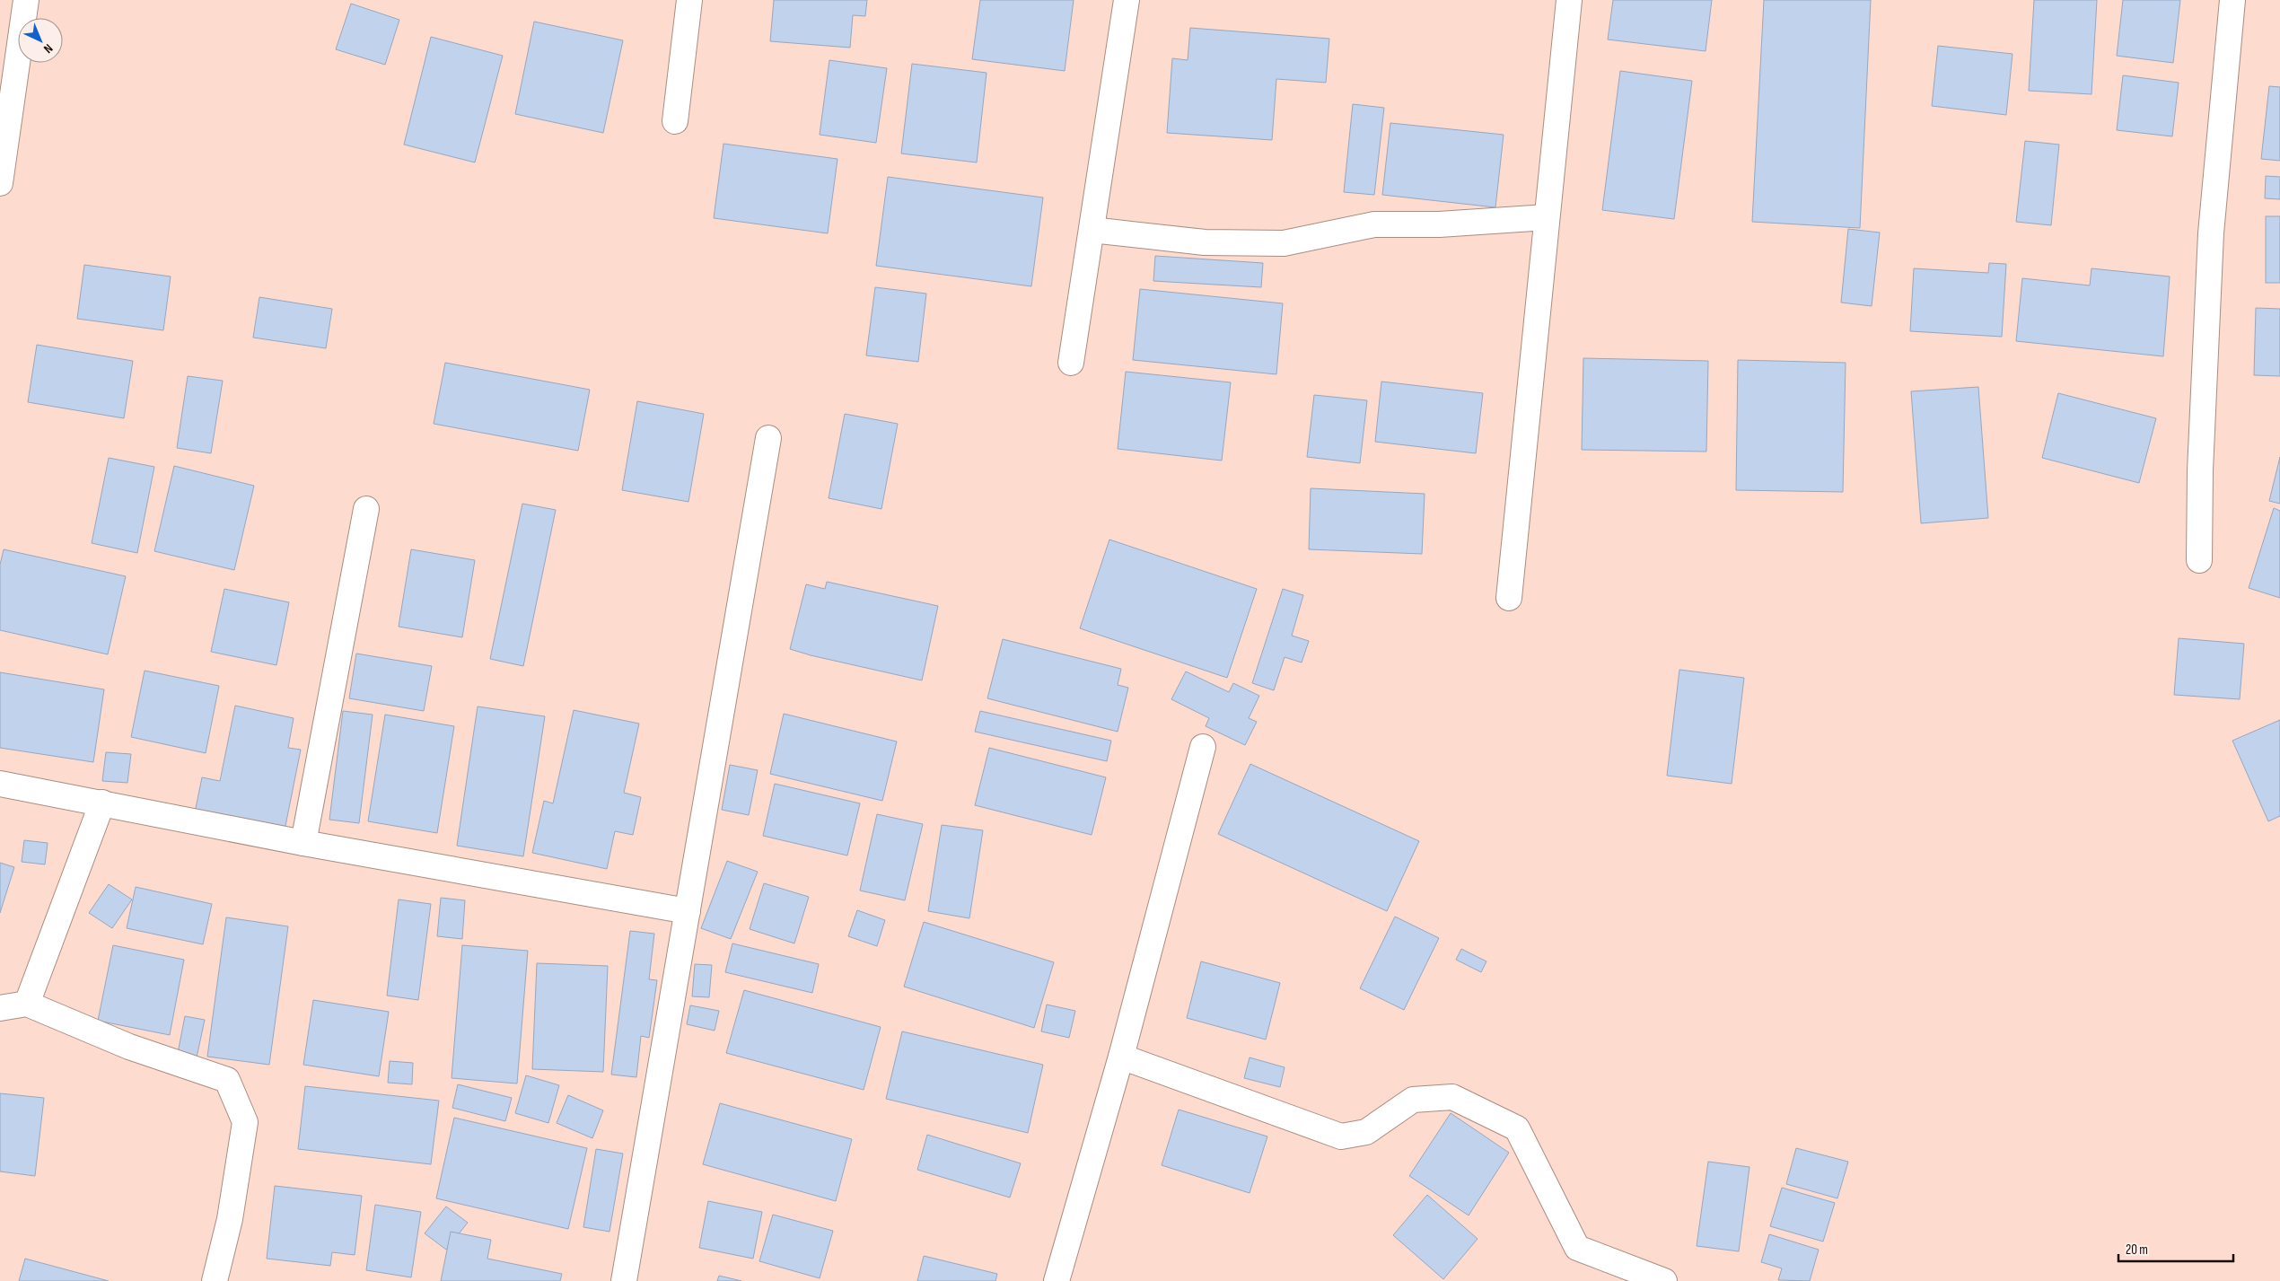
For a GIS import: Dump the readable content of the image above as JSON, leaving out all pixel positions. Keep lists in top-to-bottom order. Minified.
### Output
{"scale_bar":"20 m","north":"bottom right"}
